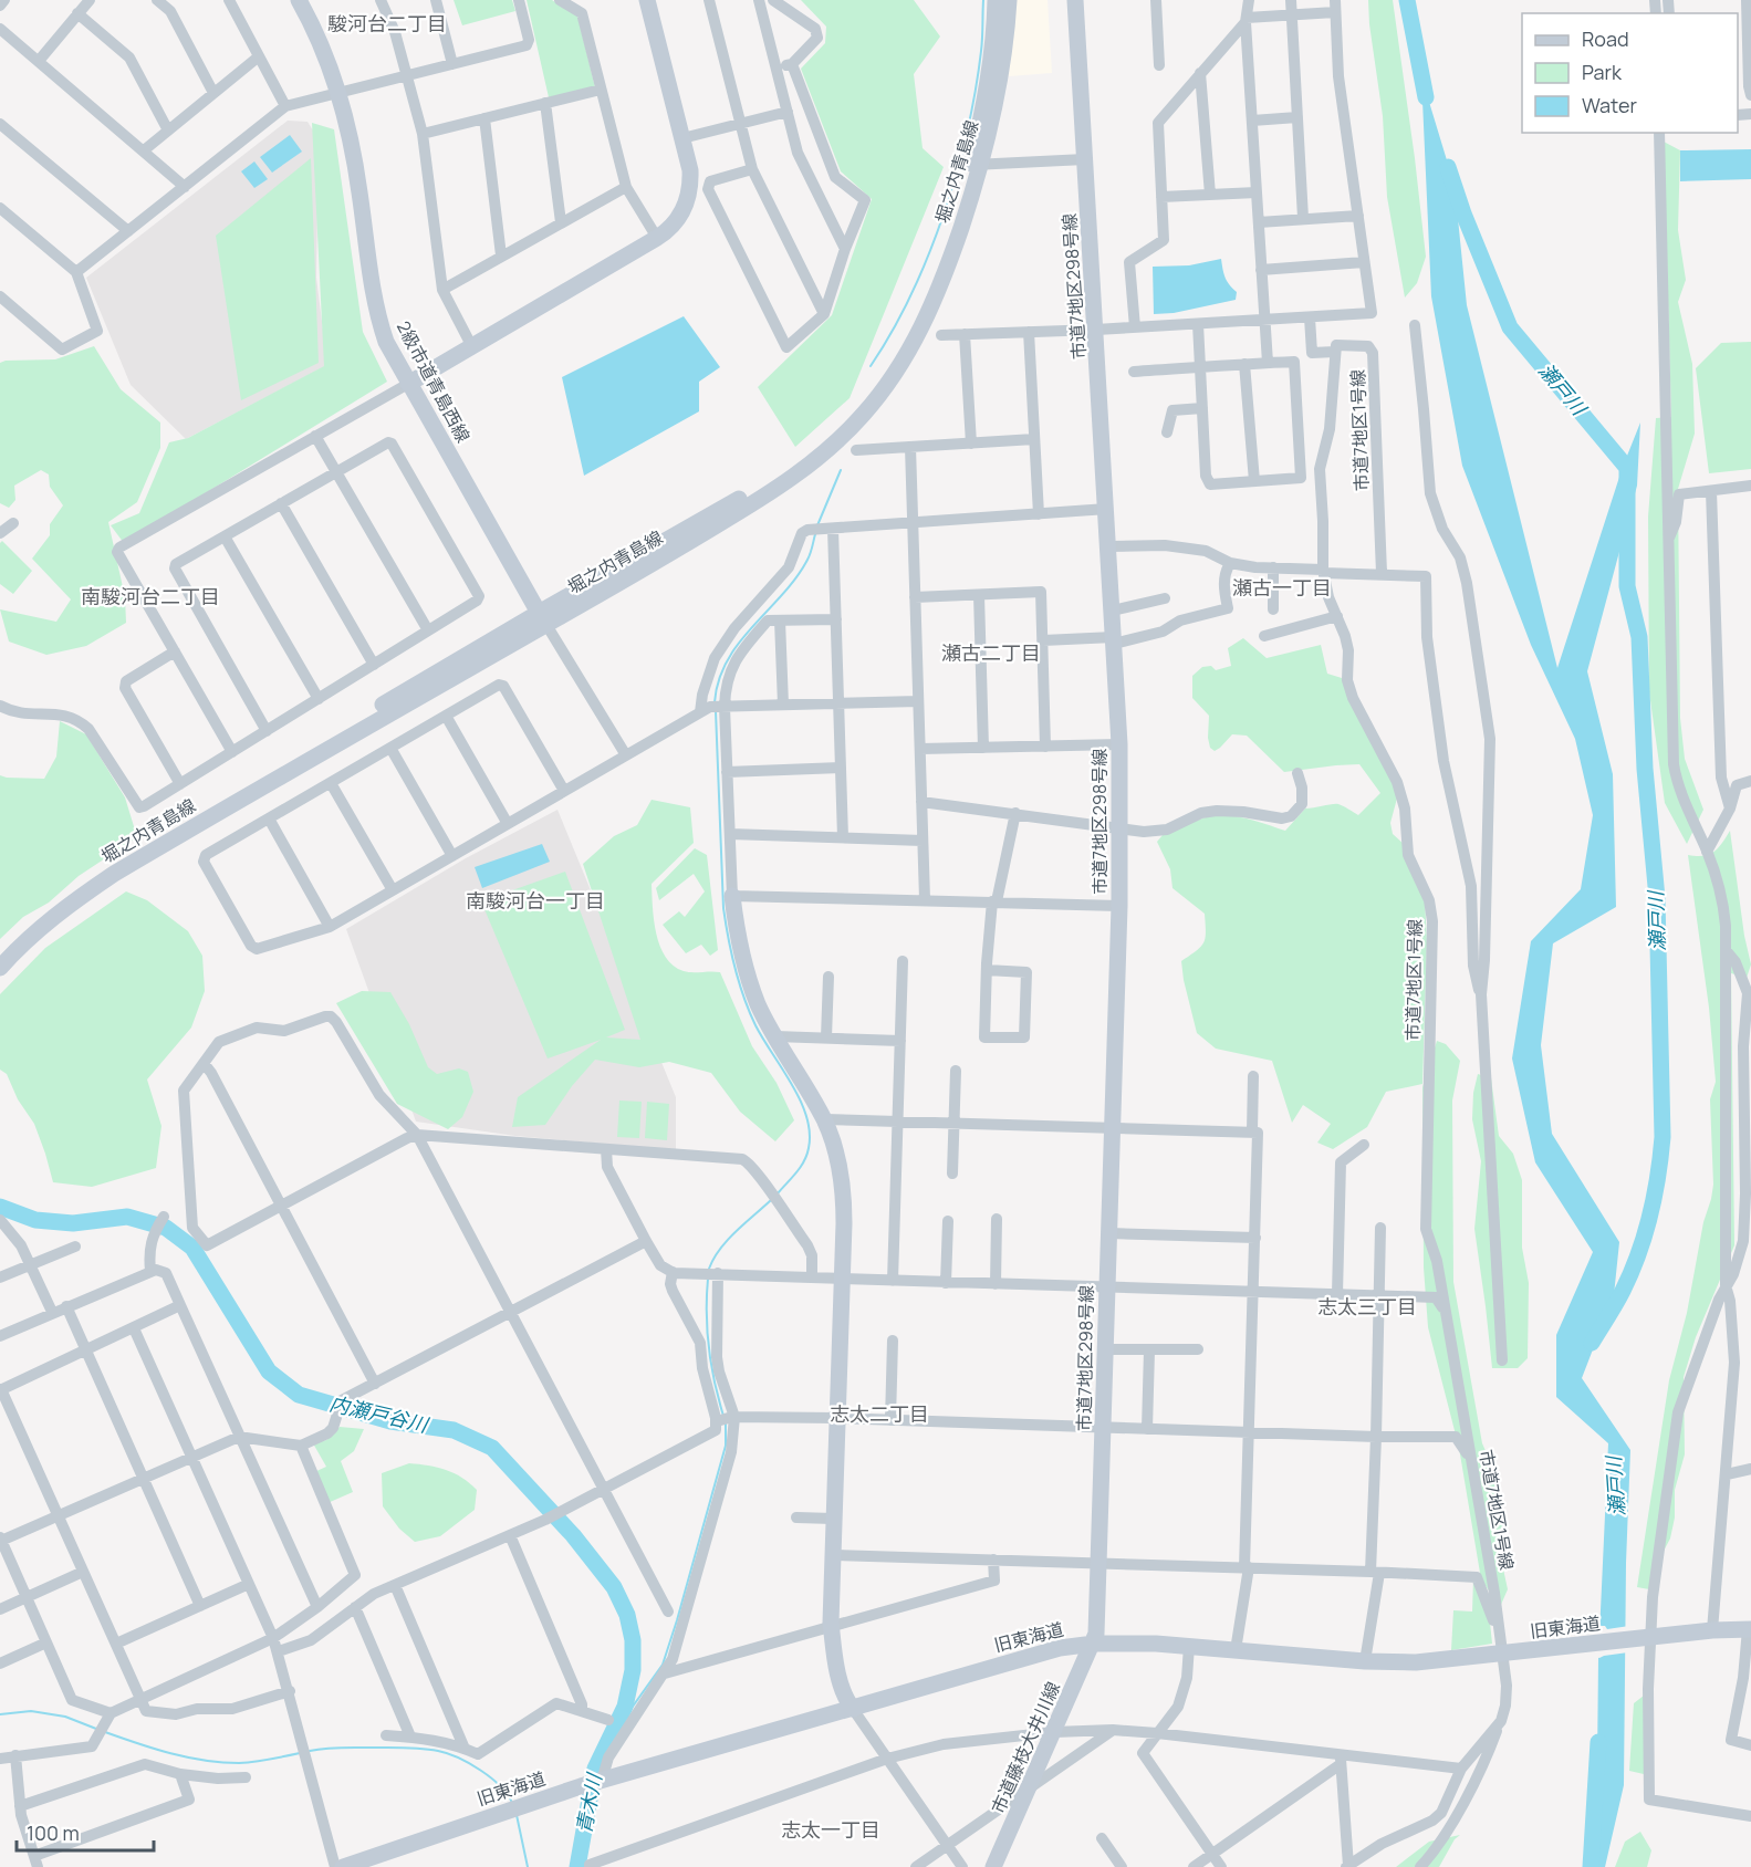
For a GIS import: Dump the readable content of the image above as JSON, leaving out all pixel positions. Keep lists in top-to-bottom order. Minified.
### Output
{"streets":{"street":["堀之内青島線","市道7地区298号線","2級市道青島西線","市道7地区1号線","旧東海道","市道藤枝大井川線"]},"crossings":[["堀之内青島線","2級市道青島西線"],["市道7地区298号線","旧東海道"],["市道7地区298号線","市道藤枝大井川線"],["市道7地区1号線","旧東海道"],["旧東海道","市道藤枝大井川線"]],"districts":["駿河台二丁目","瀬古一丁目","南駿河台二丁目","瀬古二丁目","南駿河台一丁目","志太三丁目","志太二丁目","志太一丁目"],"water":["瀬戸川","内瀬戸谷川","青木川"],"legend":["Road","Park","Water"],"scale_bar":"100 m"}
